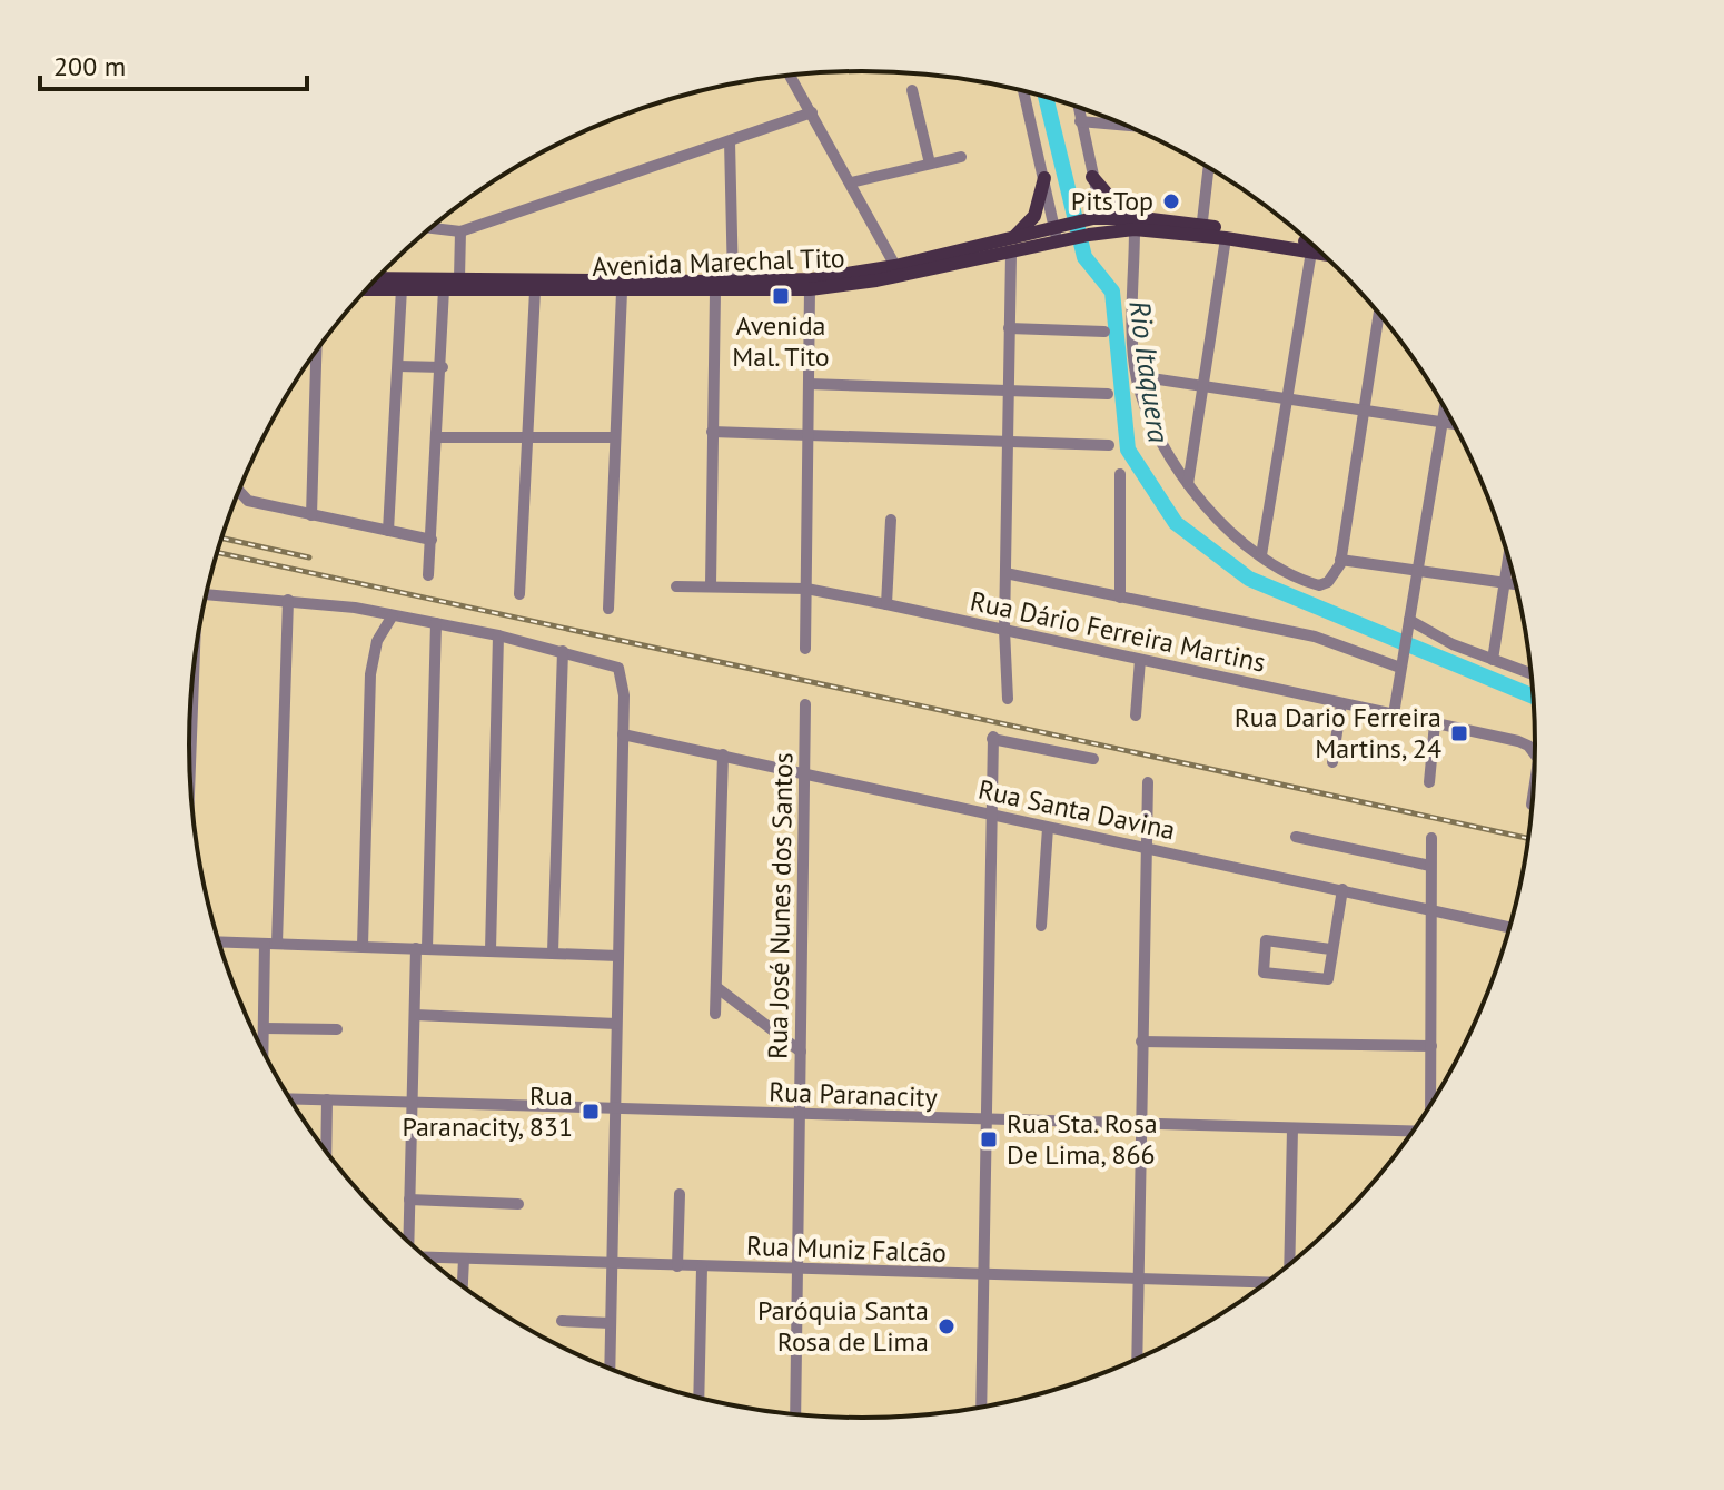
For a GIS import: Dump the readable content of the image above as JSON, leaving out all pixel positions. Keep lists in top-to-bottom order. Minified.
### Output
{"streets":{"main road":["Avenida Marechal Tito"],"street":["Rua Dário Ferreira Martins","Rua Santa Davina","Rua José Nunes dos Santos","Rua Paranacity","Rua Muniz Falcão"]},"crossings":[["Rua Santa Davina","Rua José Nunes dos Santos"],["Rua José Nunes dos Santos","Rua Paranacity"],["Rua José Nunes dos Santos","Rua Muniz Falcão"]],"water":["Rio Itaquera"],"places":{"other":["PitsTop","Paróquia Santa Rosa de Lima"],"transit":["Avenida Mal. Tito","Rua Dario Ferreira Martins, 24","Rua Paranacity, 831","Rua Sta. Rosa De Lima, 866"]},"scale_bar":"200 m"}
